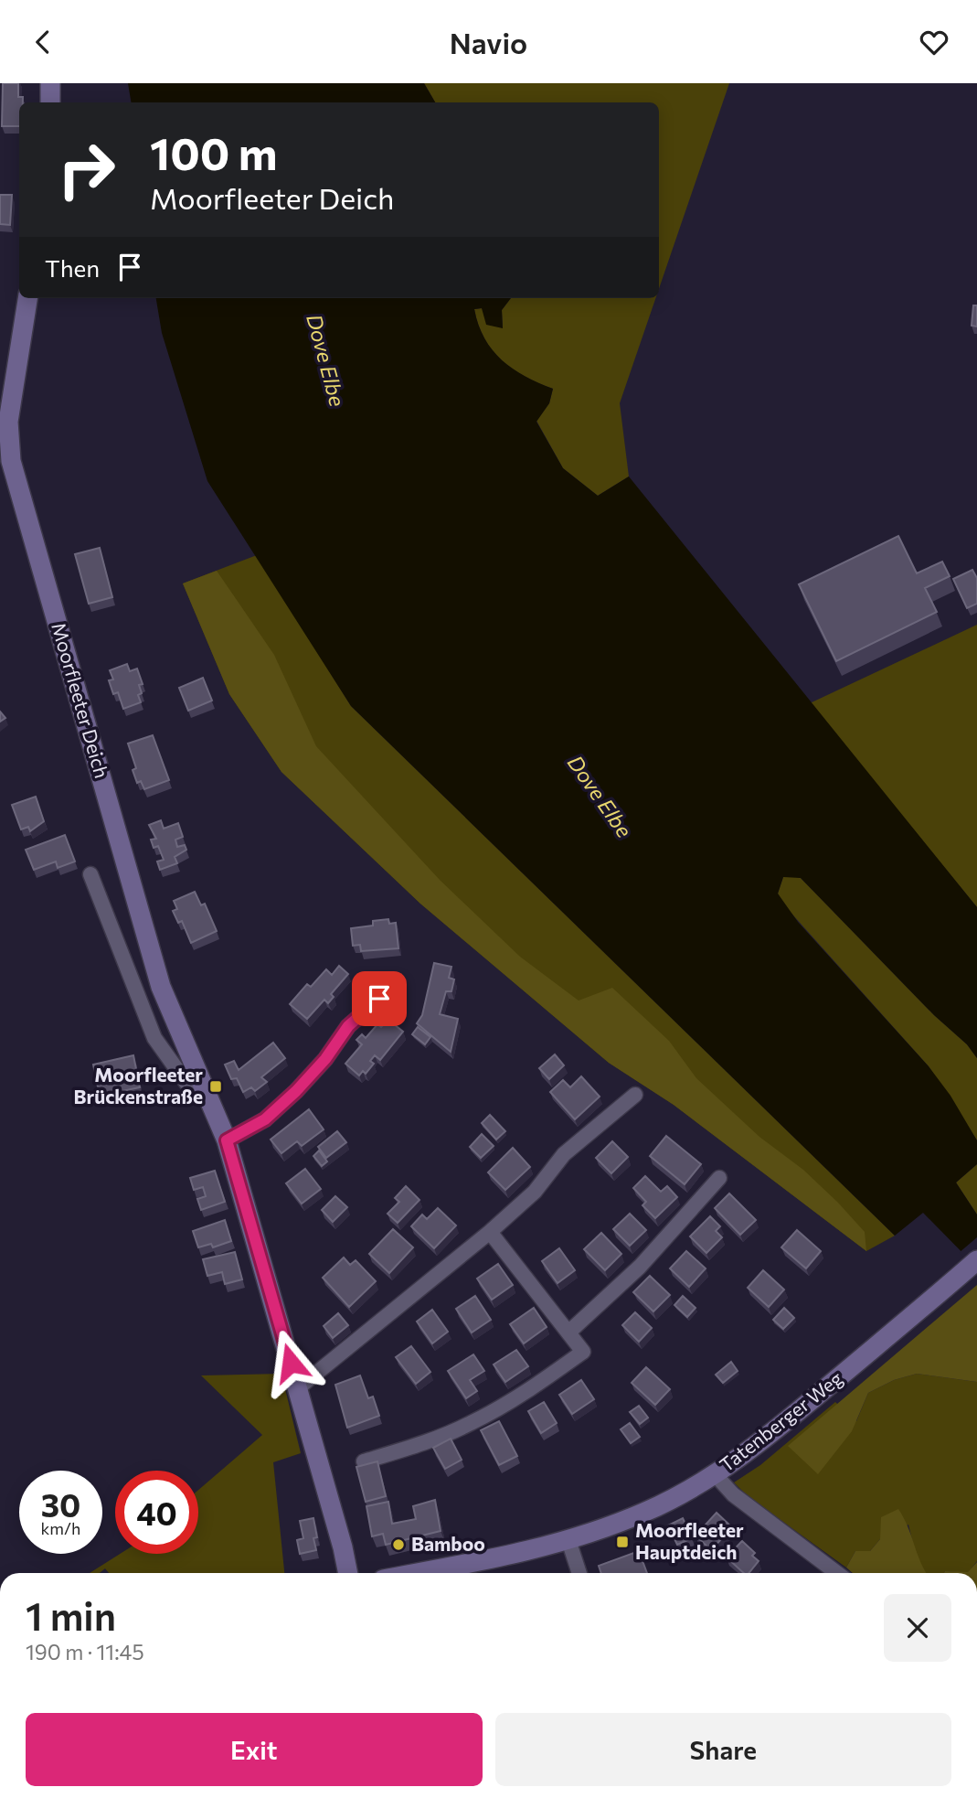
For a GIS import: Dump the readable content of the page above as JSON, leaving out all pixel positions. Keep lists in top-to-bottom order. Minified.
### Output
{"streets":{"street":["Moorfleeter Deich","Tatenberger Weg"]},"water":["Dove Elbe"],"places":{"transit":["Moorfleeter Brückenstraße","Moorfleeter Hauptdeich"],"other":["Bamboo"]},"page":{"header":"Navio","turn":["100 m","Moorfleeter Deich"],"then":"Then","speed":"30 km/h","limit":"40","heading":["1 min","190 m · 11:45"],"buttons":["Exit","Share"]}}
